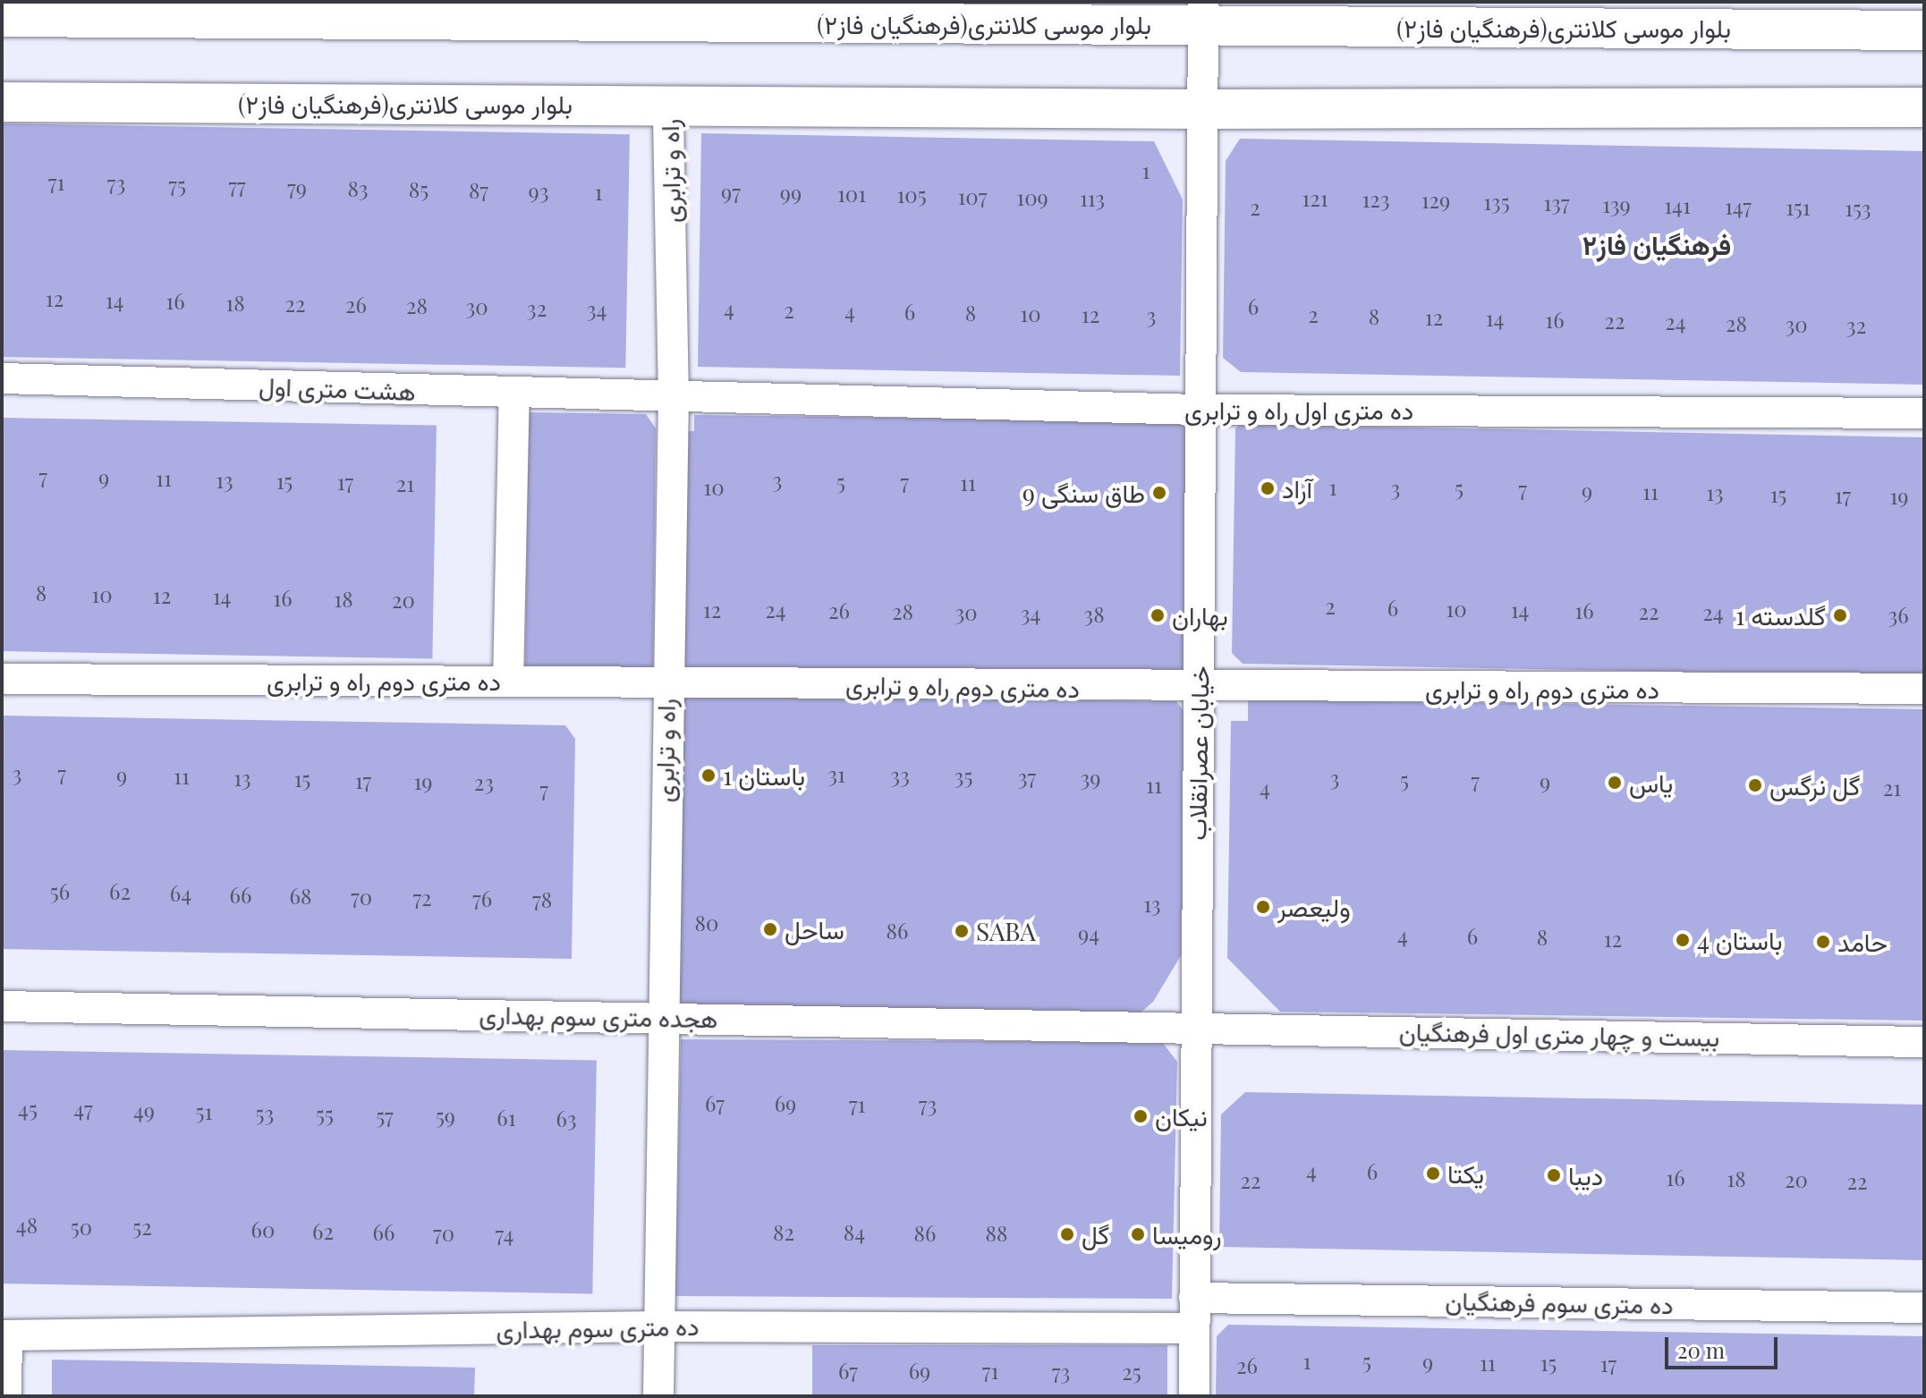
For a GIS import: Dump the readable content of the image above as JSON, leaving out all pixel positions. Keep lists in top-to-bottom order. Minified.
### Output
{"streets":{"main road":["بلوار موسی کلانتری(فرهنگیان فاز۲)"],"street":["راه و ترابری","هشت متری اول","ده متری اول راه و ترابری","ده متری دوم راه و ترابری","خیابان عصرانقلاب","هجده متری سوم بهداری","بیست و چهار متری اول فرهنگیان","ده متری سوم فرهنگیان","ده متری سوم بهداری"]},"crossings":[["بلوار موسی کلانتری(فرهنگیان فاز۲)","راه و ترابری"],["بلوار موسی کلانتری(فرهنگیان فاز۲)","خیابان عصرانقلاب"],["راه و ترابری","هشت متری اول"],["راه و ترابری","ده متری اول راه و ترابری"],["راه و ترابری","ده متری دوم راه و ترابری"],["راه و ترابری","هجده متری سوم بهداری"],["راه و ترابری","ده متری سوم بهداری"],["هشت متری اول","ده متری اول راه و ترابری"],["ده متری اول راه و ترابری","خیابان عصرانقلاب"],["ده متری دوم راه و ترابری","خیابان عصرانقلاب"],["خیابان عصرانقلاب","هجده متری سوم بهداری"],["خیابان عصرانقلاب","بیست و چهار متری اول فرهنگیان"],["خیابان عصرانقلاب","ده متری سوم فرهنگیان"],["خیابان عصرانقلاب","ده متری سوم بهداری"],["هجده متری سوم بهداری","بیست و چهار متری اول فرهنگیان"]],"districts":["فرهنگیان فاز۲"],"places":["آراد","طاق سنگی 9","بهاران","گلدسته 1","باستان 1","یاس","گل نرگس","ولیعصر","ساحل","SABA","باستان 4","حامد","نیکان","یکتا","دیبا","گل","رومیسا"],"house_numbers":["1","71","73","75","77","79","83","85","87","93","1","97","99","101","105","107","109","113","121","123","129","135","137","139","141","147","2","151","153","12","14","16","18","22","26","28","30","6","32","4","34","2","4","6","8","10","12","2","3","8","12","14","16","22","24","28","30","32","7","9","11","13","3","15","17","5","7","11","21","10","1","3","5","7","9","11","13","15","17","19","8","10","12","14","16","18","20","2","6","10","12","24","14","26","16","28","22","30","24","34","38","36","3","7","31","9","33","11","35","37","13","39","3","15","5","17","7","19","9","23","11","4","21","7","56","62","64","66","68","70","72","76","78","13","80","86","94","4","6","8","12","67","69","71","73","45","47","49","51","53","55","57","59","61","63","4","6","16","18","20","22","22","48","50","52","60","62","66","82","84","70","86","88","74","1","5","9","11","15","17","26","67","69","71","73","25"],"scale_bar":"20 m"}
